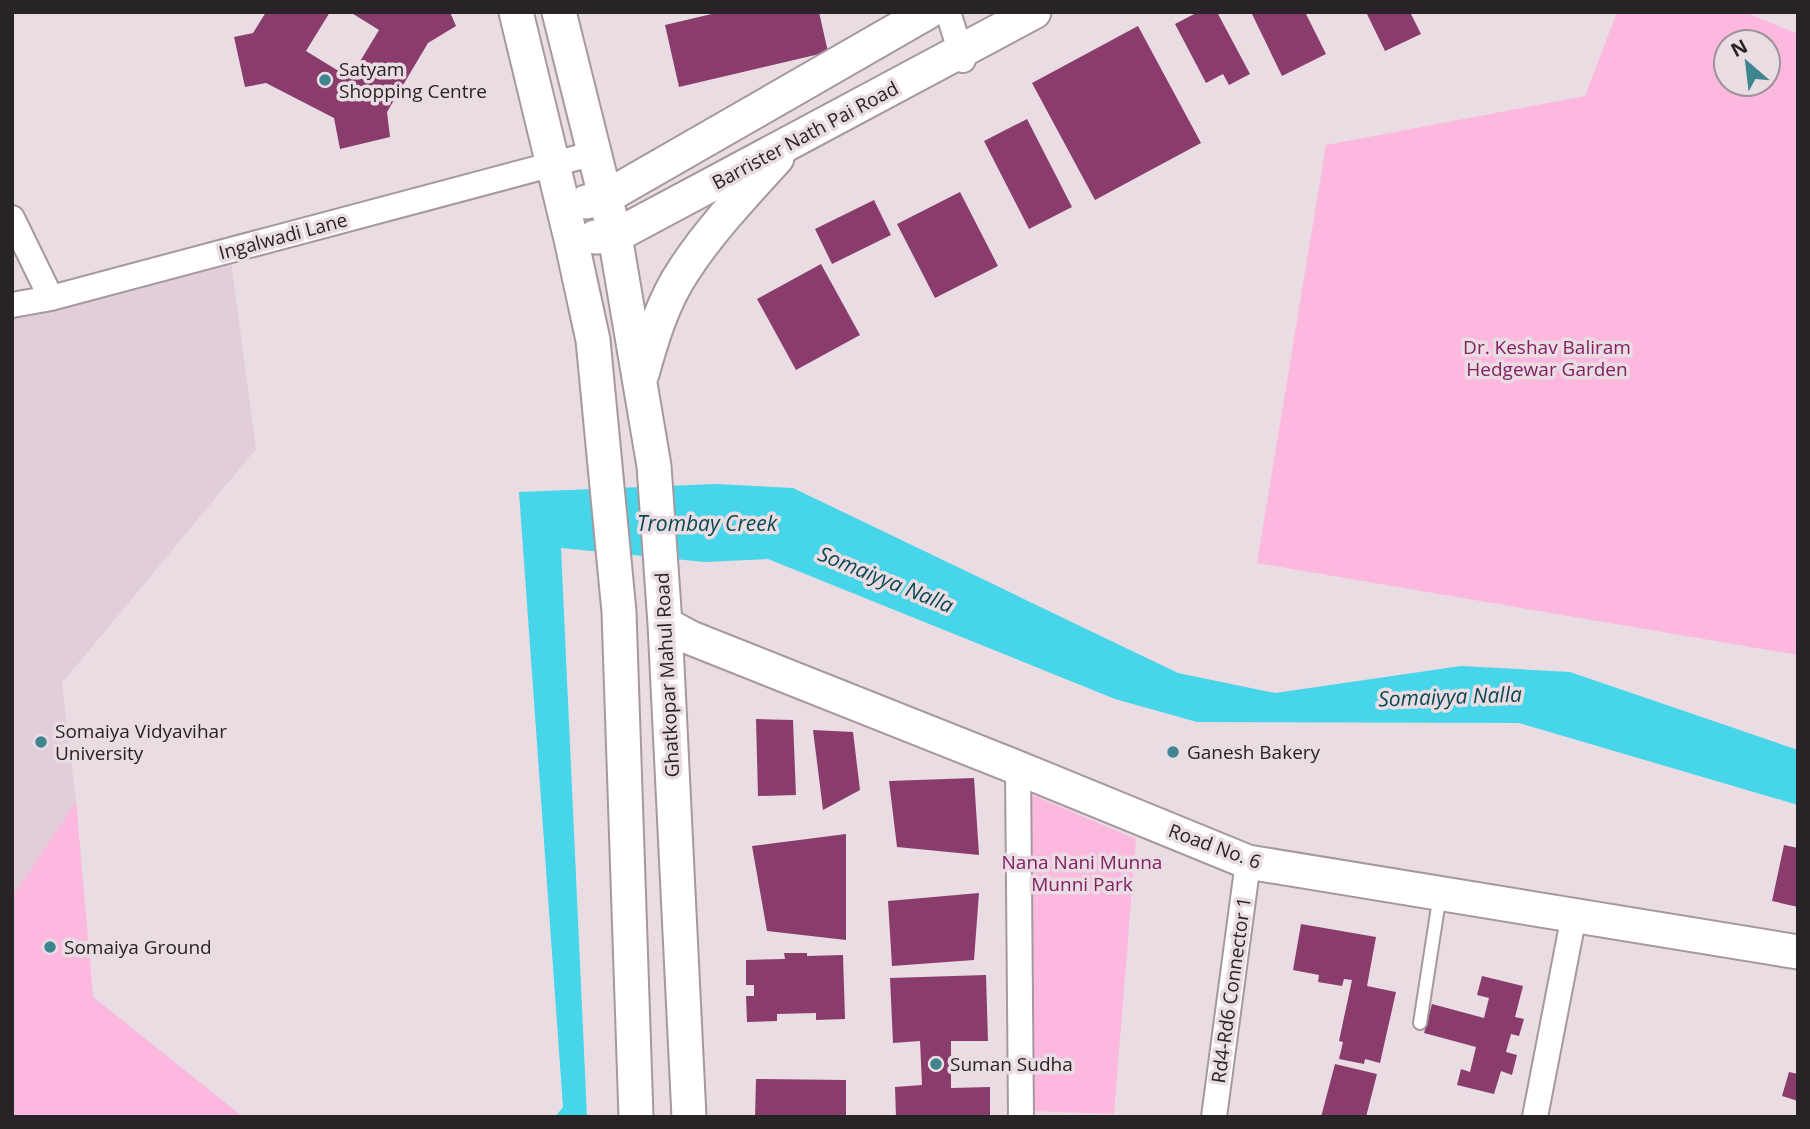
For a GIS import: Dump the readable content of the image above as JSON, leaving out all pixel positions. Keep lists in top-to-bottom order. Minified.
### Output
{"streets":{"street":["Barrister Nath Pai Road","Ingalwadi Lane","Ghatkopar Mahul Road","Road No. 6","Rd4-Rd6 Connector 1"]},"crossings":[["Barrister Nath Pai Road","Ghatkopar Mahul Road"],["Ingalwadi Lane","Ghatkopar Mahul Road"],["Ghatkopar Mahul Road","Road No. 6"],["Road No. 6","Rd4-Rd6 Connector 1"]],"water":["Trombay Creek","Somaiyya Nalla"],"parks":["Dr. Keshav Baliram Hedgewar Garden","Nana Nani Munna Munni Park"],"places":["Satyam Shopping Centre","Somaiya Vidyavihar University","Ganesh Bakery","Somaiya Ground","Suman Sudha"],"north":"top left"}
